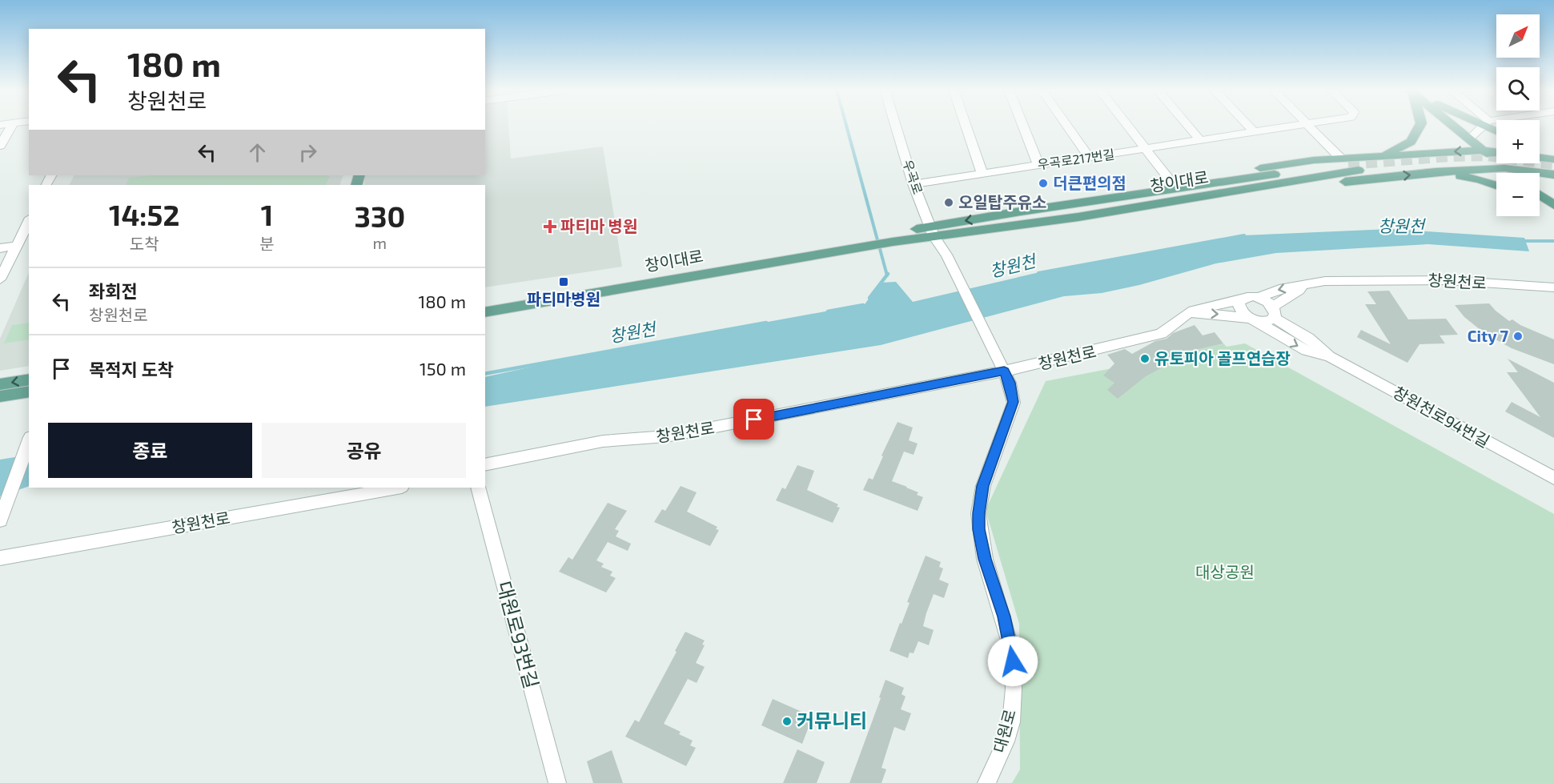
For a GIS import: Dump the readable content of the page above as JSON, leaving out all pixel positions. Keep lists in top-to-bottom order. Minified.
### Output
{"streets":{"main road":["창이대로"],"street":["우곡로217번길","우곡로","창원천로","창원천로94번길","대원로93번길","대원로"]},"crossings":[["우곡로217번길","우곡로"],["우곡로","창이대로"],["우곡로","대원로"],["창이대로","대원로"],["창원천로","대원로"]],"water":["창원천"],"parks":["대상공원"],"places":{"other":["더큰편의점","오일탑주유소","City 7","유토피아 골프연습장","커뮤니티"],"health":["파티마 병원"],"transit":["파티마병원"]},"north":"top right","page":{"map_buttons":["+","−"],"turn":["180 m","창원천로"],"eta":["14:52","도착","1","분","330","m"],"list":[{"name":"좌회전","note":"창원천로","value":"180 m"},{"name":"목적지 도착","value":"150 m"}],"buttons":["종료","공유"]}}
